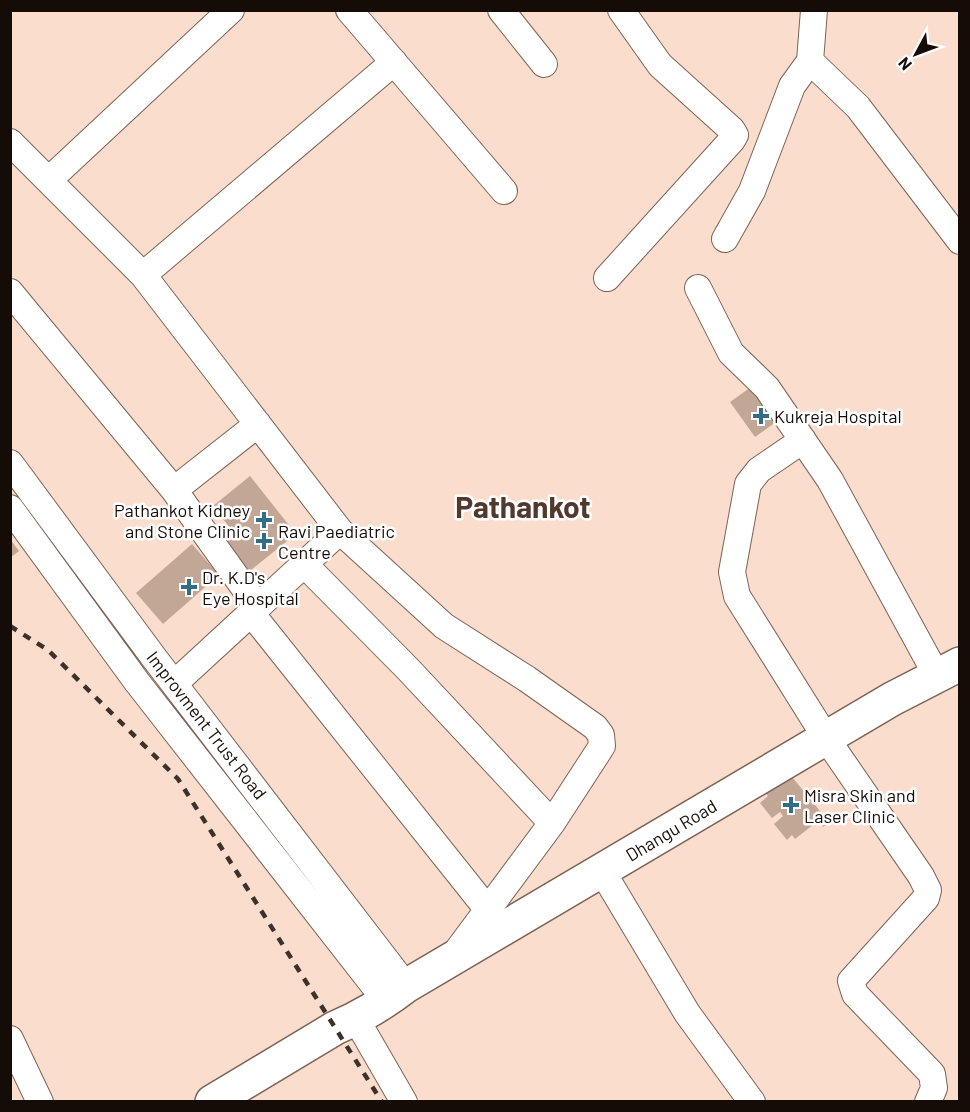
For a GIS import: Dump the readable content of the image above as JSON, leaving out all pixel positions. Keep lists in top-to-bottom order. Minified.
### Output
{"streets":{"street":["Improvment Trust Road","Dhangu Road"]},"crossings":[["Improvment Trust Road","Dhangu Road"]],"districts":["Pathankot"],"places":{"health":["Kukreja Hospital","Pathankot Kidney and Stone Clinic","Ravi Paediatric Centre","Dr. K.D's Eye Hospital","Misra Skin and Laser Clinic"]},"north":"bottom left"}
